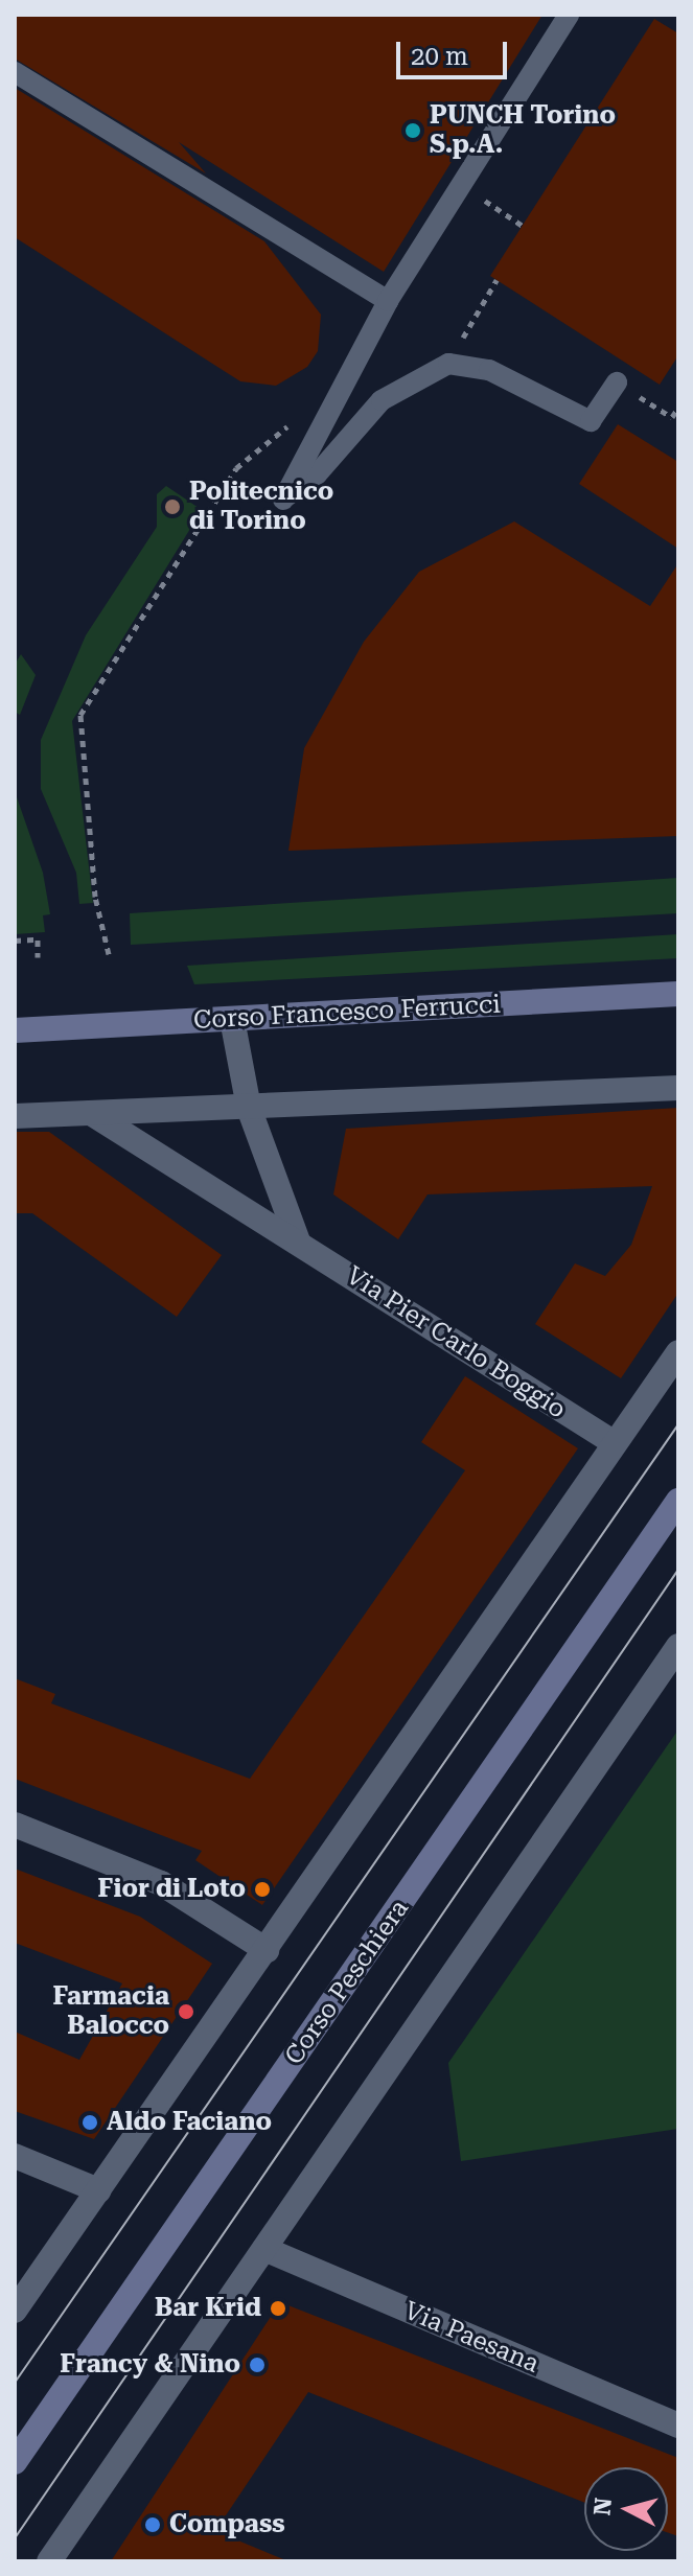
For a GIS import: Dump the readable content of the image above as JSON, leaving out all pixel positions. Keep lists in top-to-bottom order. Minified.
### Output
{"streets":{"main road":["Corso Francesco Ferrucci","Corso Peschiera"],"street":["Via Pier Carlo Boggio","Via Paesana"]},"places":["PUNCH Torino S.p.A.","Politecnico di Torino","Fior di Loto","Farmacia Balocco","Aldo Faciano","Bar Krid","Francy & Nino","Compass"],"scale_bar":"20 m","north":"left"}
